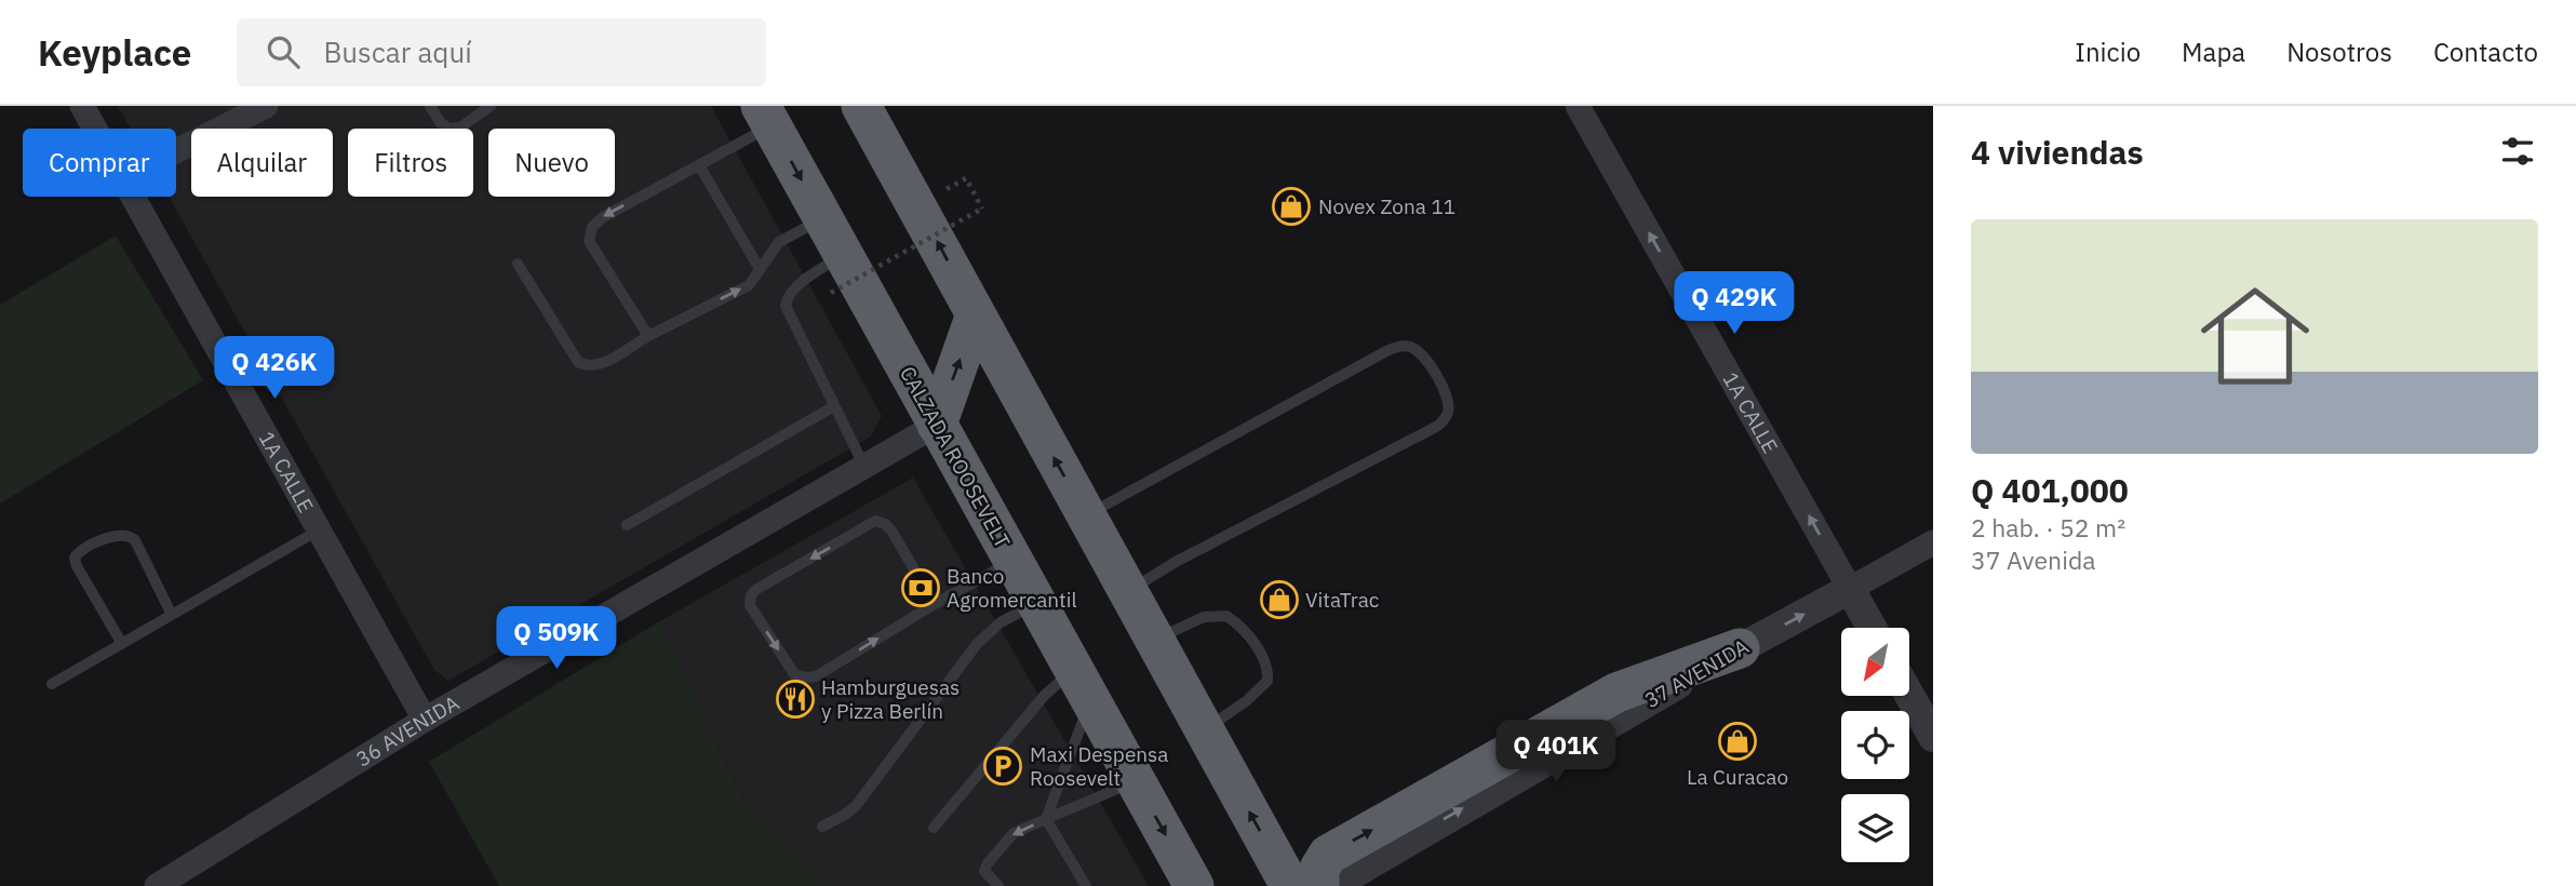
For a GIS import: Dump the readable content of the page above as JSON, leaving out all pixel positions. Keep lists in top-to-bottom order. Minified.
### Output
{"streets":{"highway":["CALZADA ROOSEVELT"],"street":["1A CALLE","37 AVENIDA","36 AVENIDA"]},"crossings":[["1A CALLE","37 AVENIDA"],["1A CALLE","36 AVENIDA"],["CALZADA ROOSEVELT","36 AVENIDA"]],"one_way":["1A CALLE","37 AVENIDA"],"places":{"shop":["Novex Zona 11","VitaTrac","La Curacao"],"bank":["Banco Agromercantil"],"restaurant":["Hamburguesas y Pizza Berlín"],"parking":["Maxi Despensa Roosevelt"]},"north":"bottom left","page":{"header":"Keyplace","search":"Buscar aquí","nav":["Inicio","Mapa","Nosotros","Contacto"],"heading":"4 viviendas","chip":["Comprar","Alquilar","Filtros","Nuevo"],"list":[{"name":"Q 401,000","note":"2 hab. · 52 m² · 37 Avenida"}],"price":["Q 429K","Q 426K","Q 509K","Q 401K"]}}
